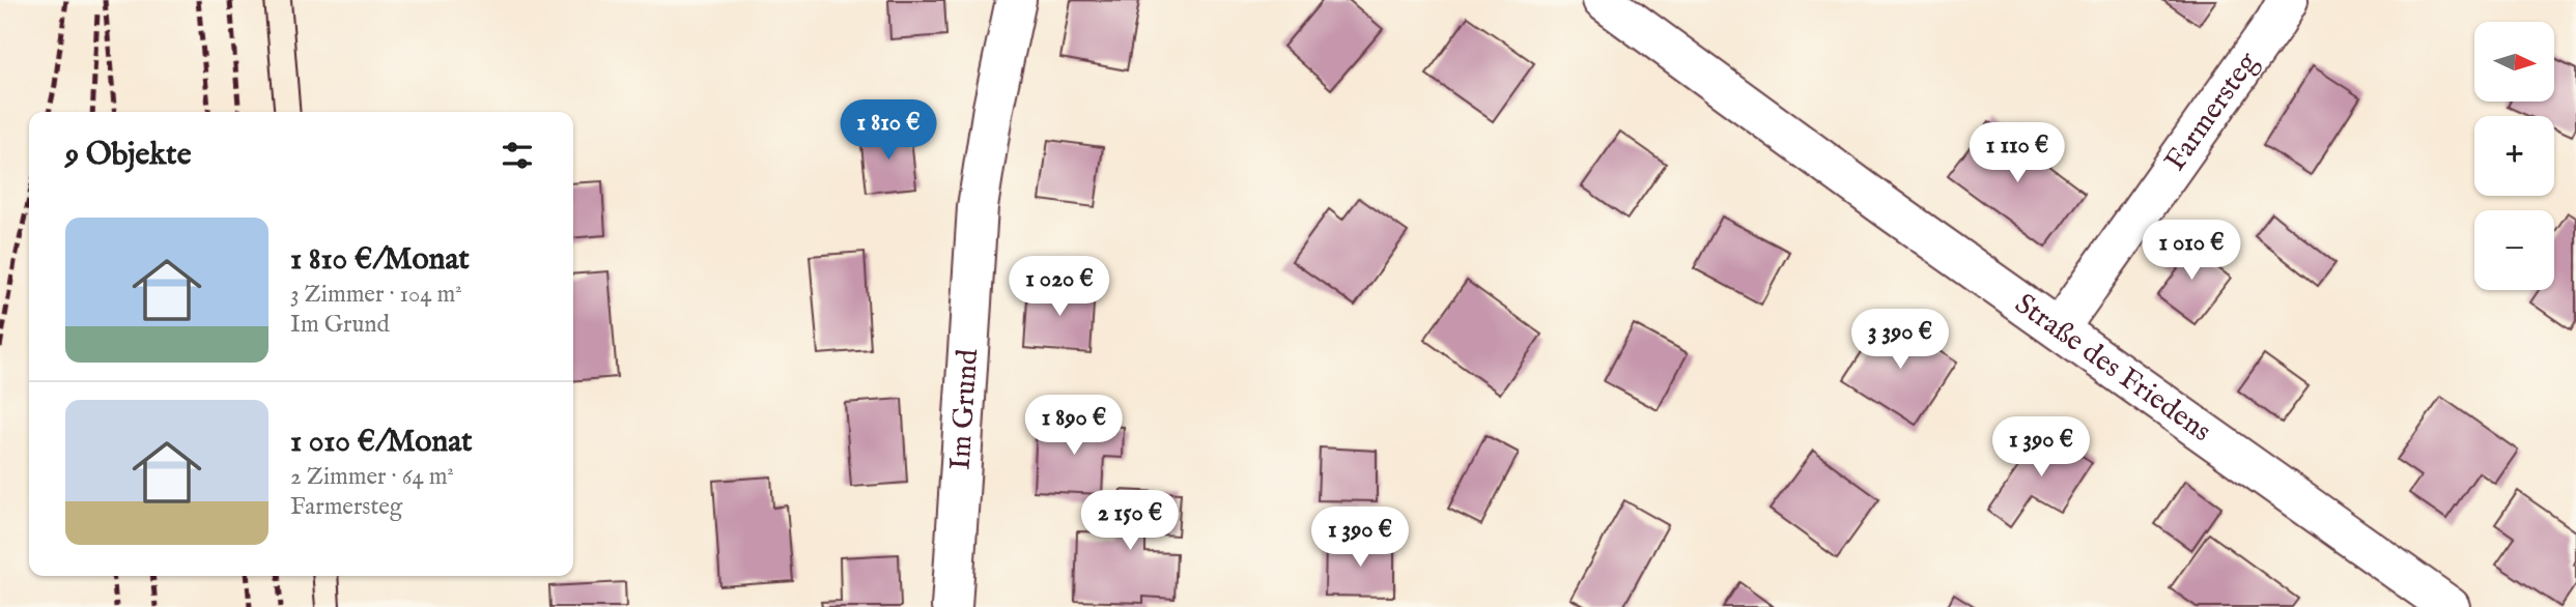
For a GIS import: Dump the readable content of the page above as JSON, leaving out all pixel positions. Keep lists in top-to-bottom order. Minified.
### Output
{"streets":{"street":["Farmersteg","Straße des Friedens","Im Grund"]},"crossings":[["Farmersteg","Straße des Friedens"]],"north":"right","page":{"map_buttons":["+","−"],"price":["1 810 €","1 110 €","1 010 €","1 020 €","3 390 €","1 890 €","1 390 €","2 150 €","1 390 €"],"heading":"9 Objekte","list":[{"name":"1 810 €/Monat","note":"3 Zimmer · 104 m² · Im Grund"},{"name":"1 010 €/Monat","note":"2 Zimmer · 64 m² · Farmersteg"}]}}
